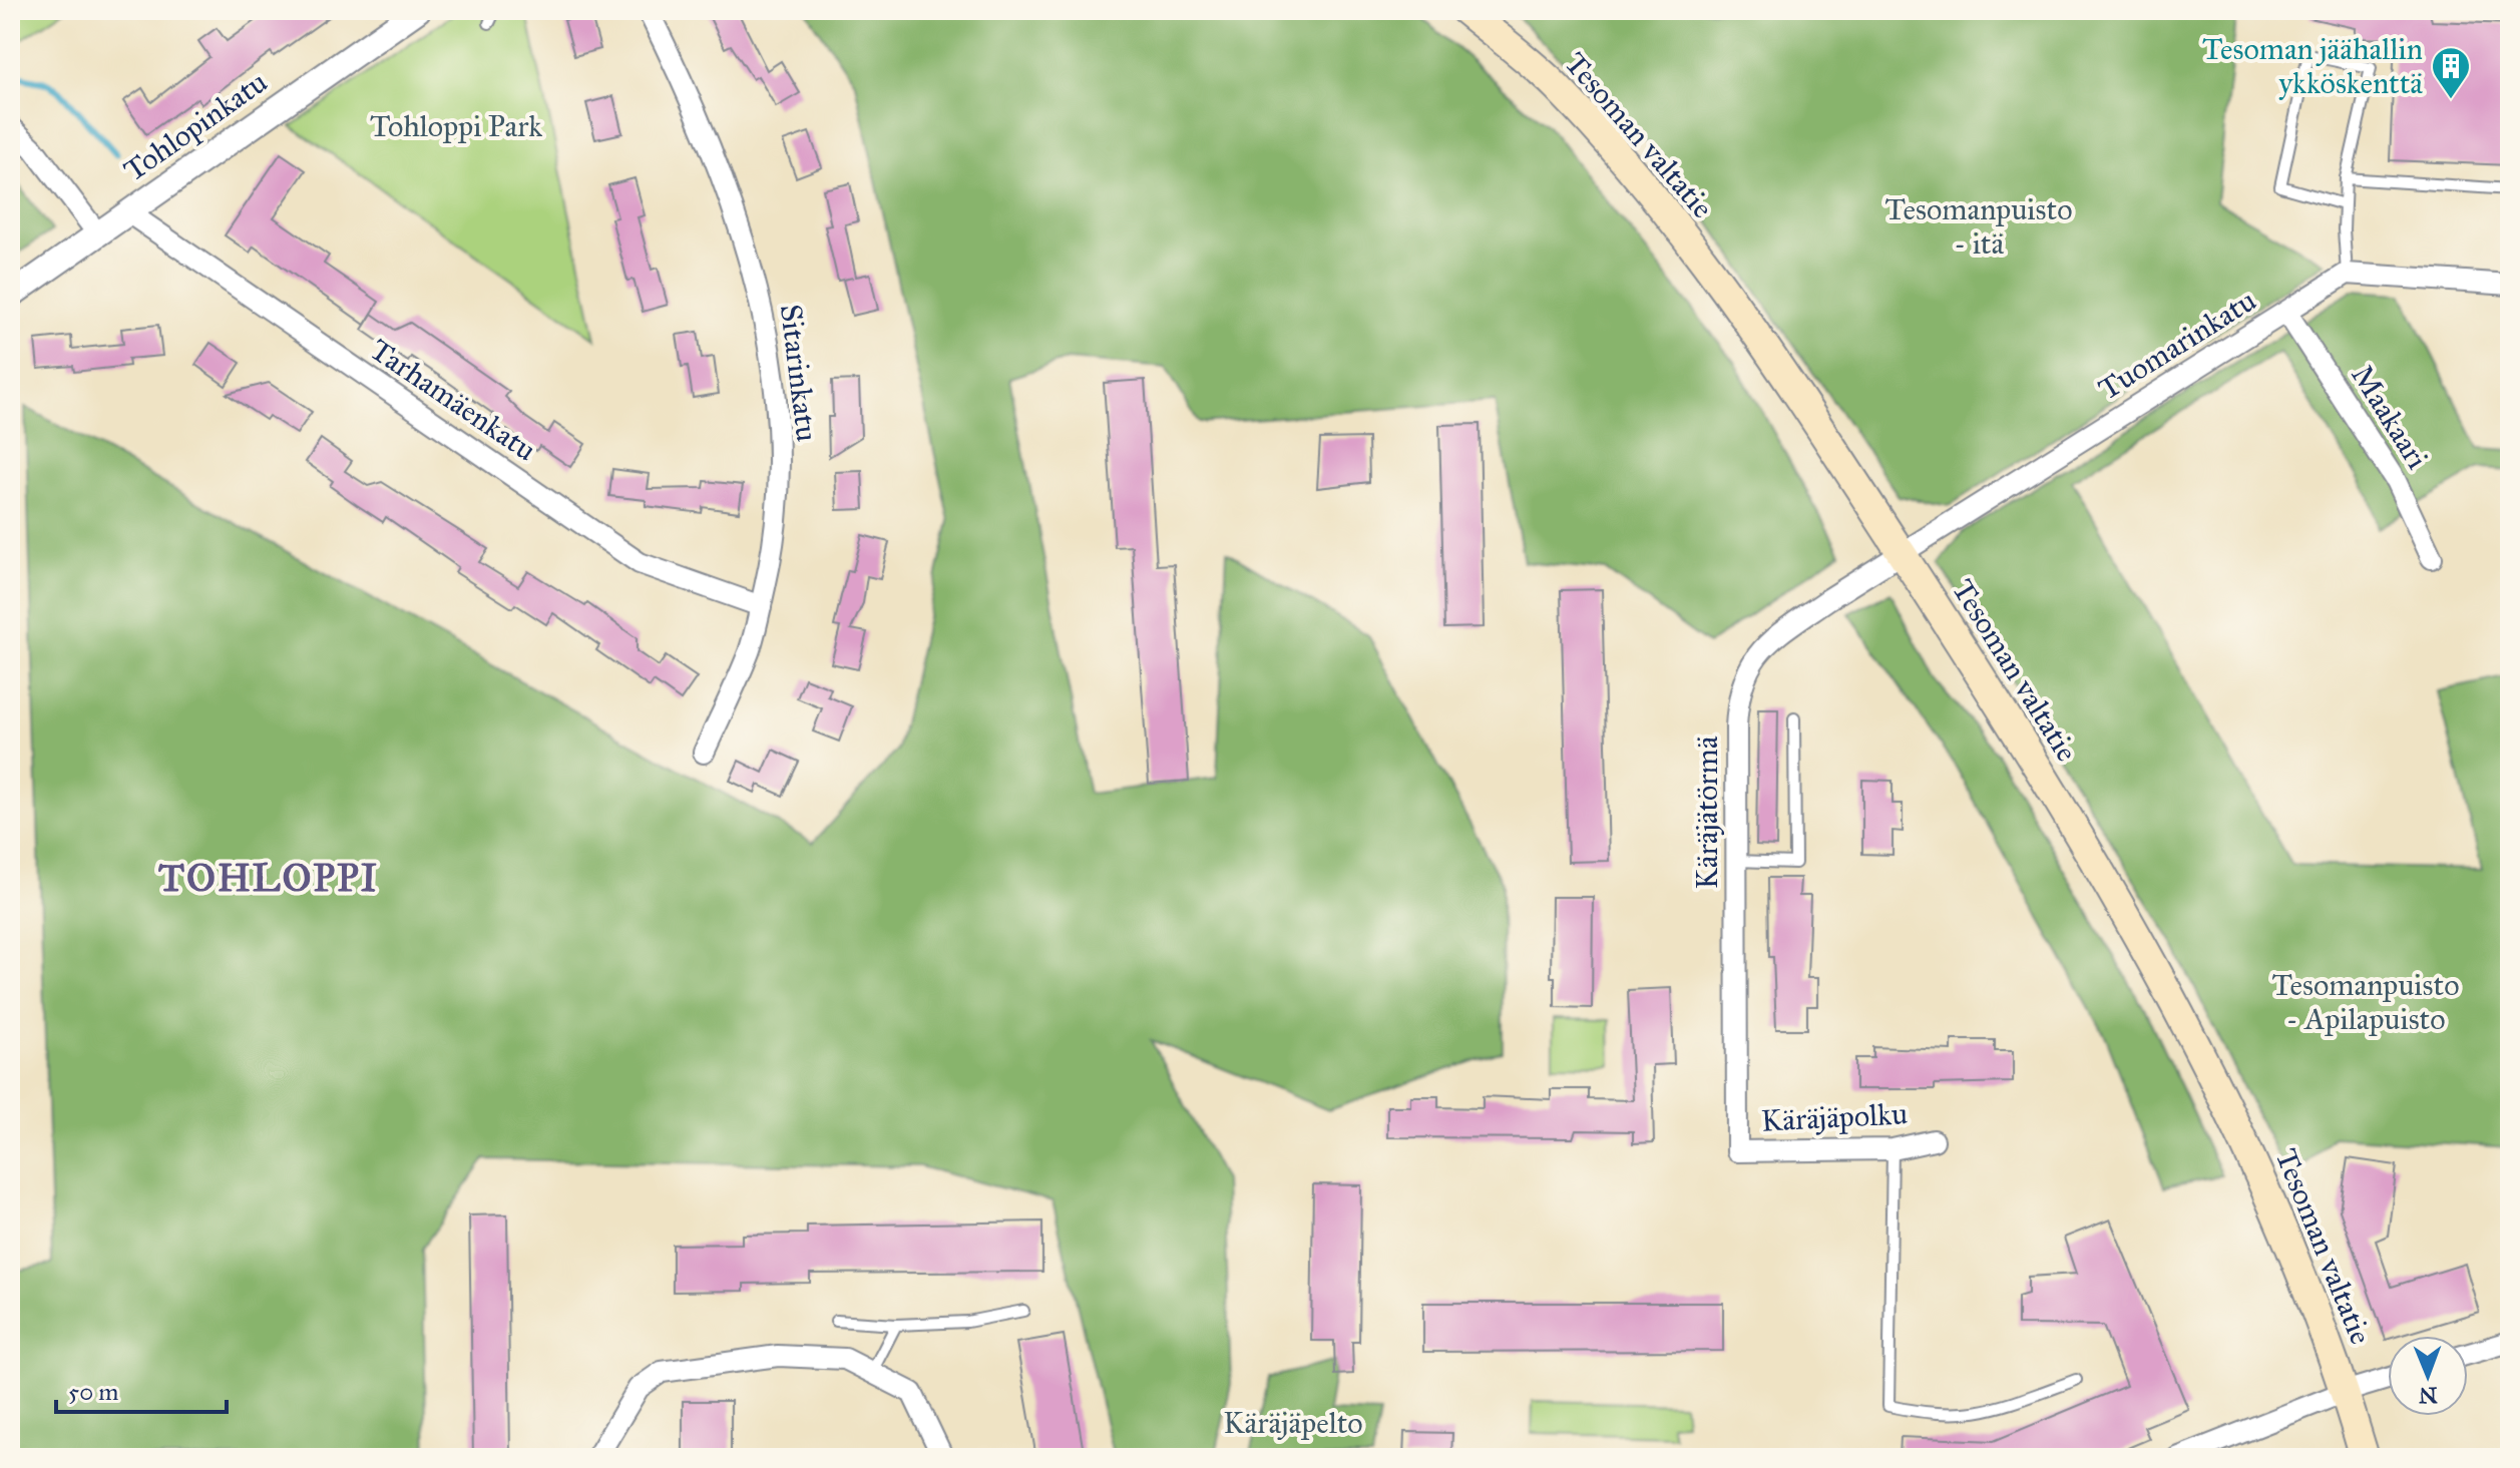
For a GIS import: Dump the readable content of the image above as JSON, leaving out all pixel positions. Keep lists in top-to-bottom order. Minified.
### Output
{"streets":{"main road":["Tesoman valtatie"],"street":["Tohlopinkatu","Tuomarinkatu","Sitarinkatu","Tarhamäenkatu","Maakaari","Käräjätörmä","Käräjäpolku"]},"crossings":[["Tohlopinkatu","Tarhamäenkatu"],["Tesoman valtatie","Tuomarinkatu"],["Tesoman valtatie","Käräjätörmä"],["Tuomarinkatu","Maakaari"],["Tuomarinkatu","Käräjätörmä"],["Sitarinkatu","Tarhamäenkatu"],["Käräjätörmä","Käräjäpolku"]],"districts":["TOHLOPPI"],"parks":["Tohloppi Park","Tesomanpuisto - itä","Tesomanpuisto - Apilapuisto","Käräjäpelto"],"places":{"building":["Tesoman jäähallin ykköskenttä"]},"scale_bar":"50 m","north":"bottom"}
